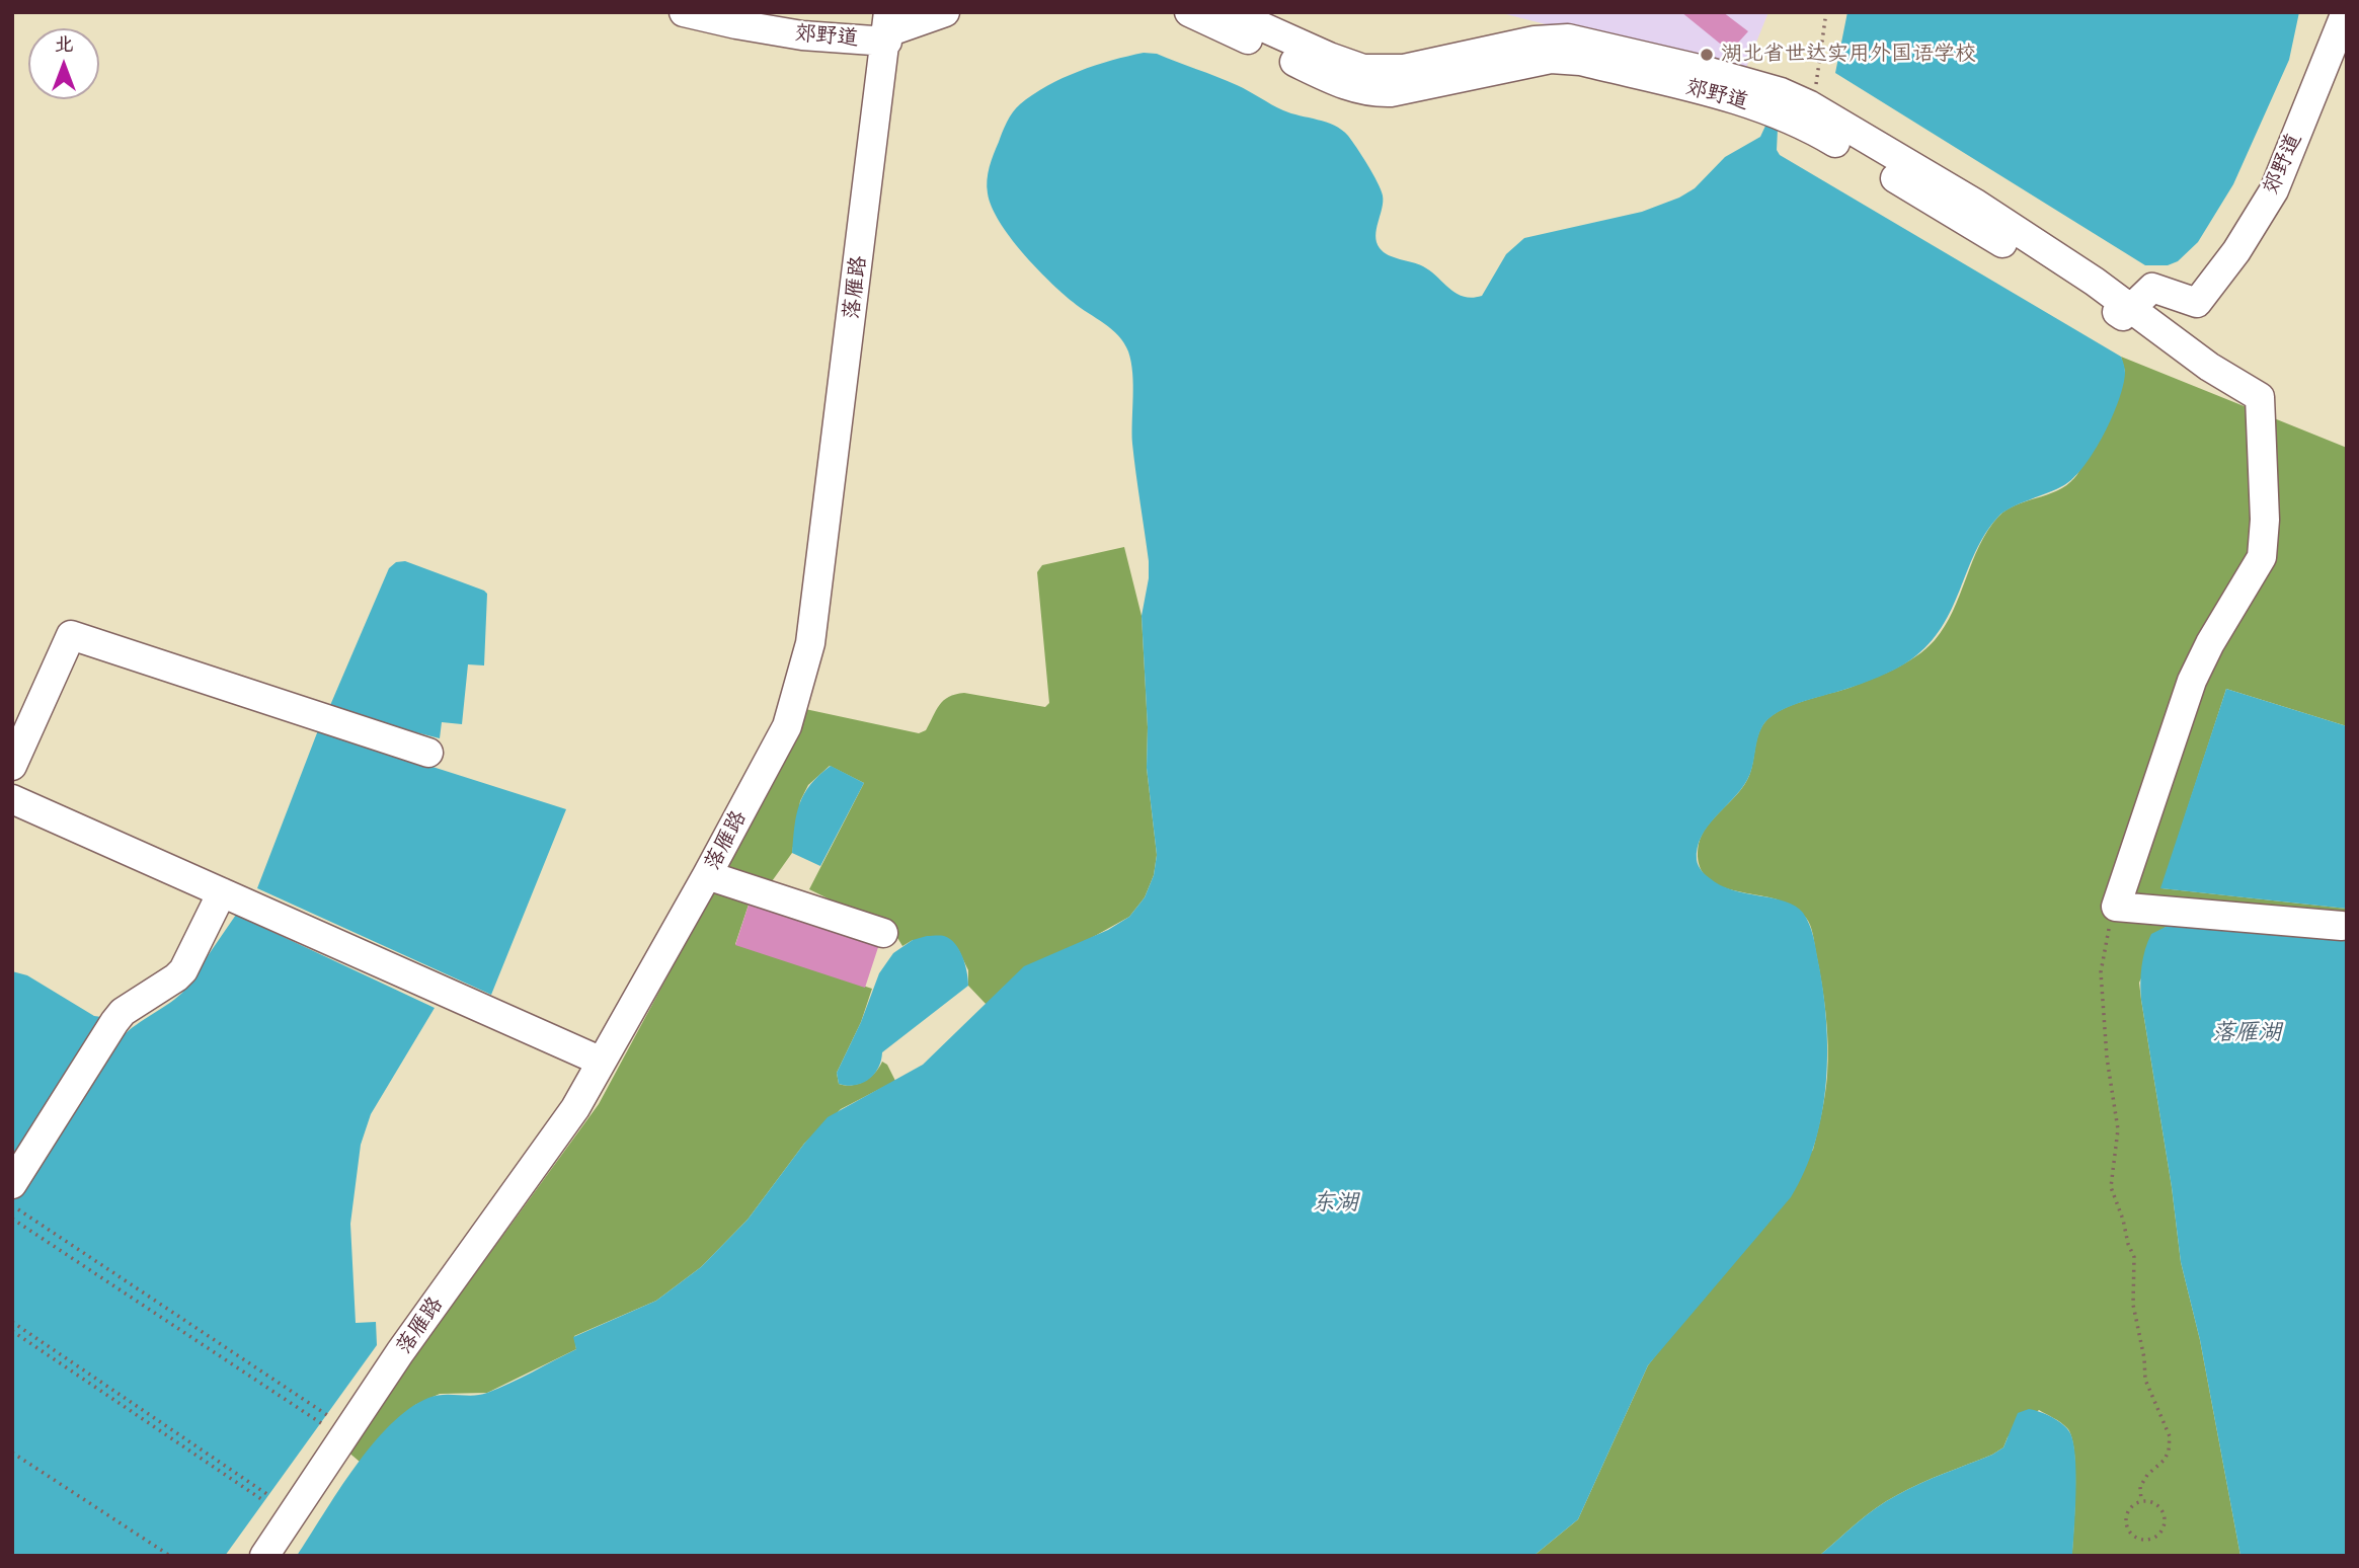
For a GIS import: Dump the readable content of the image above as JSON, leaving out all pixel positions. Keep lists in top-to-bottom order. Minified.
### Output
{"streets":{"street":["郊野道","落雁路"]},"crossings":[["郊野道","落雁路"]],"water":["落雁湖","东湖"],"places":["湖北省世达实用外国语学校"],"north":"top"}
